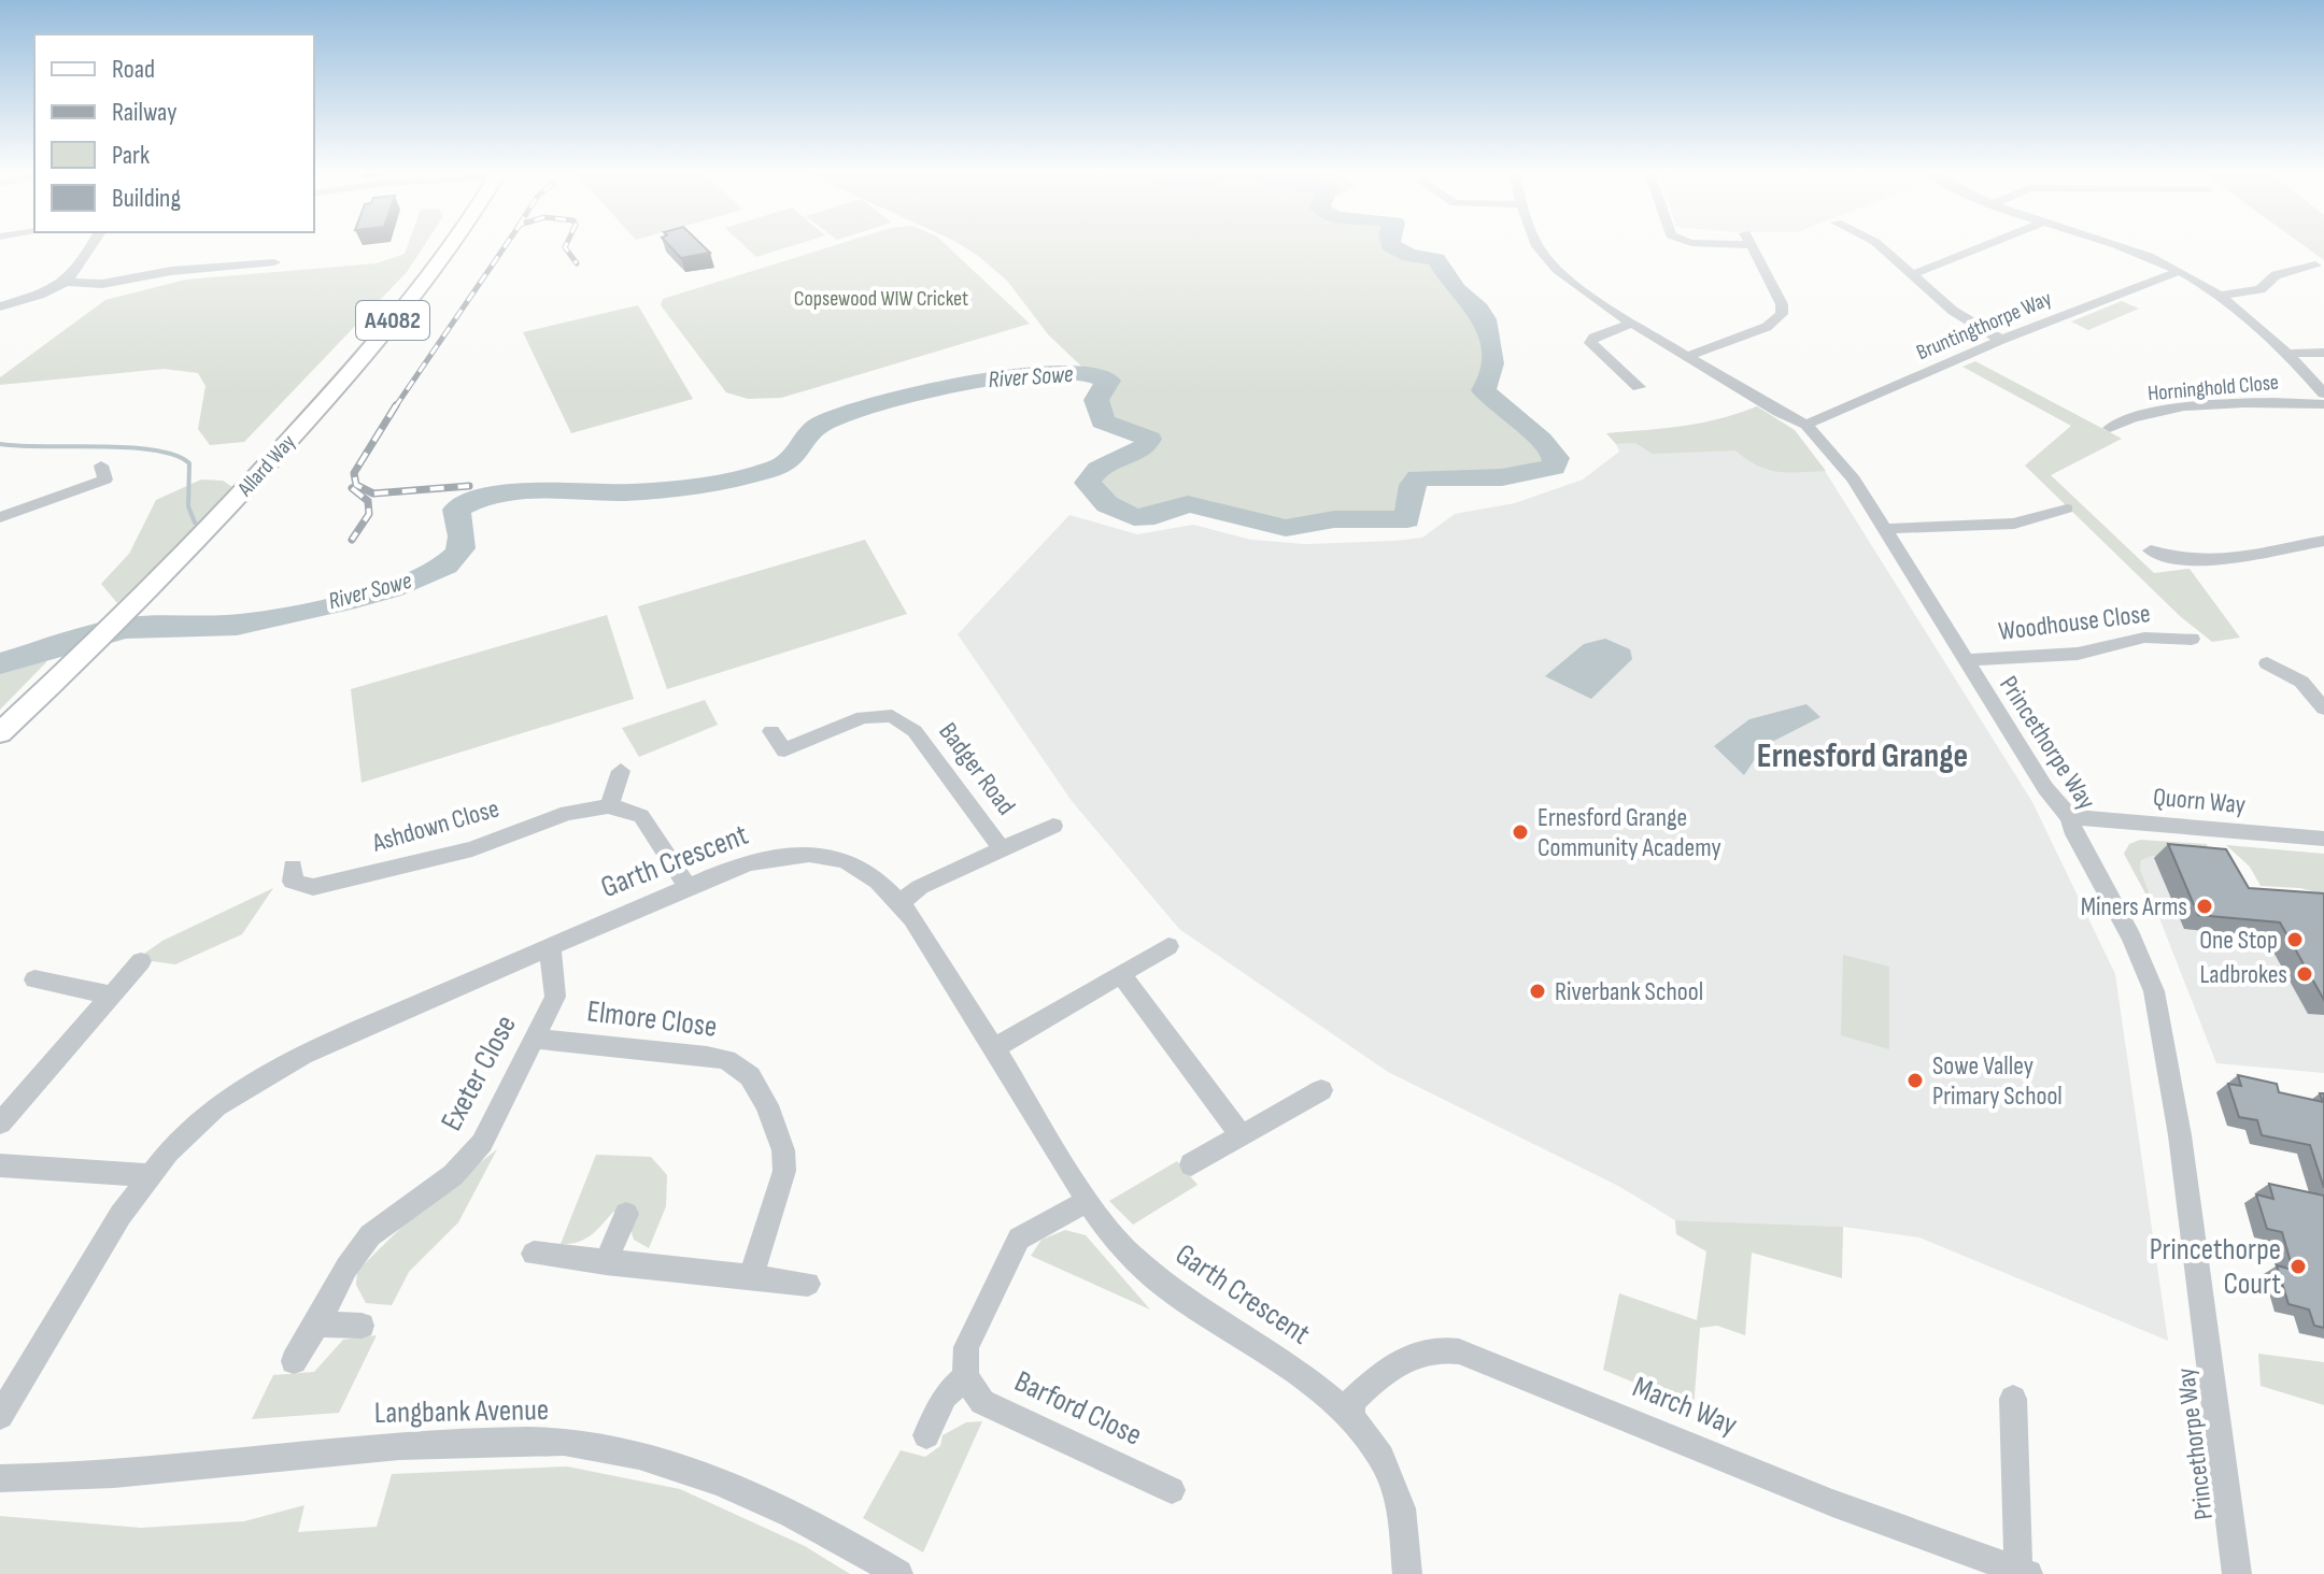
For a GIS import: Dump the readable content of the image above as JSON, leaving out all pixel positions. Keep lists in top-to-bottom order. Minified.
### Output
{"streets":{"main road":["A4082","Allard Way"],"street":["Bruntingthorpe Way","Horninghold Close","Woodhouse Close","Princethorpe Way","Badger Road","Quorn Way","Ashdown Close","Garth Crescent","Elmore Close","Exeter Close","March Way","Barford Close","Langbank Avenue"]},"crossings":[["Bruntingthorpe Way","Princethorpe Way"],["Woodhouse Close","Princethorpe Way"],["Princethorpe Way","Quorn Way"],["Badger Road","Garth Crescent"],["Garth Crescent","Exeter Close"],["Garth Crescent","March Way"],["Elmore Close","Exeter Close"]],"districts":["Ernesford Grange"],"water":["River Sowe"],"parks":["Copsewood WIW Cricket"],"places":["Ernesford Grange Community Academy","Miners Arms","One Stop","Ladbrokes","Riverbank School","Sowe Valley Primary School","Princethorpe Court"],"legend":["Road","Railway","Park","Building"]}
